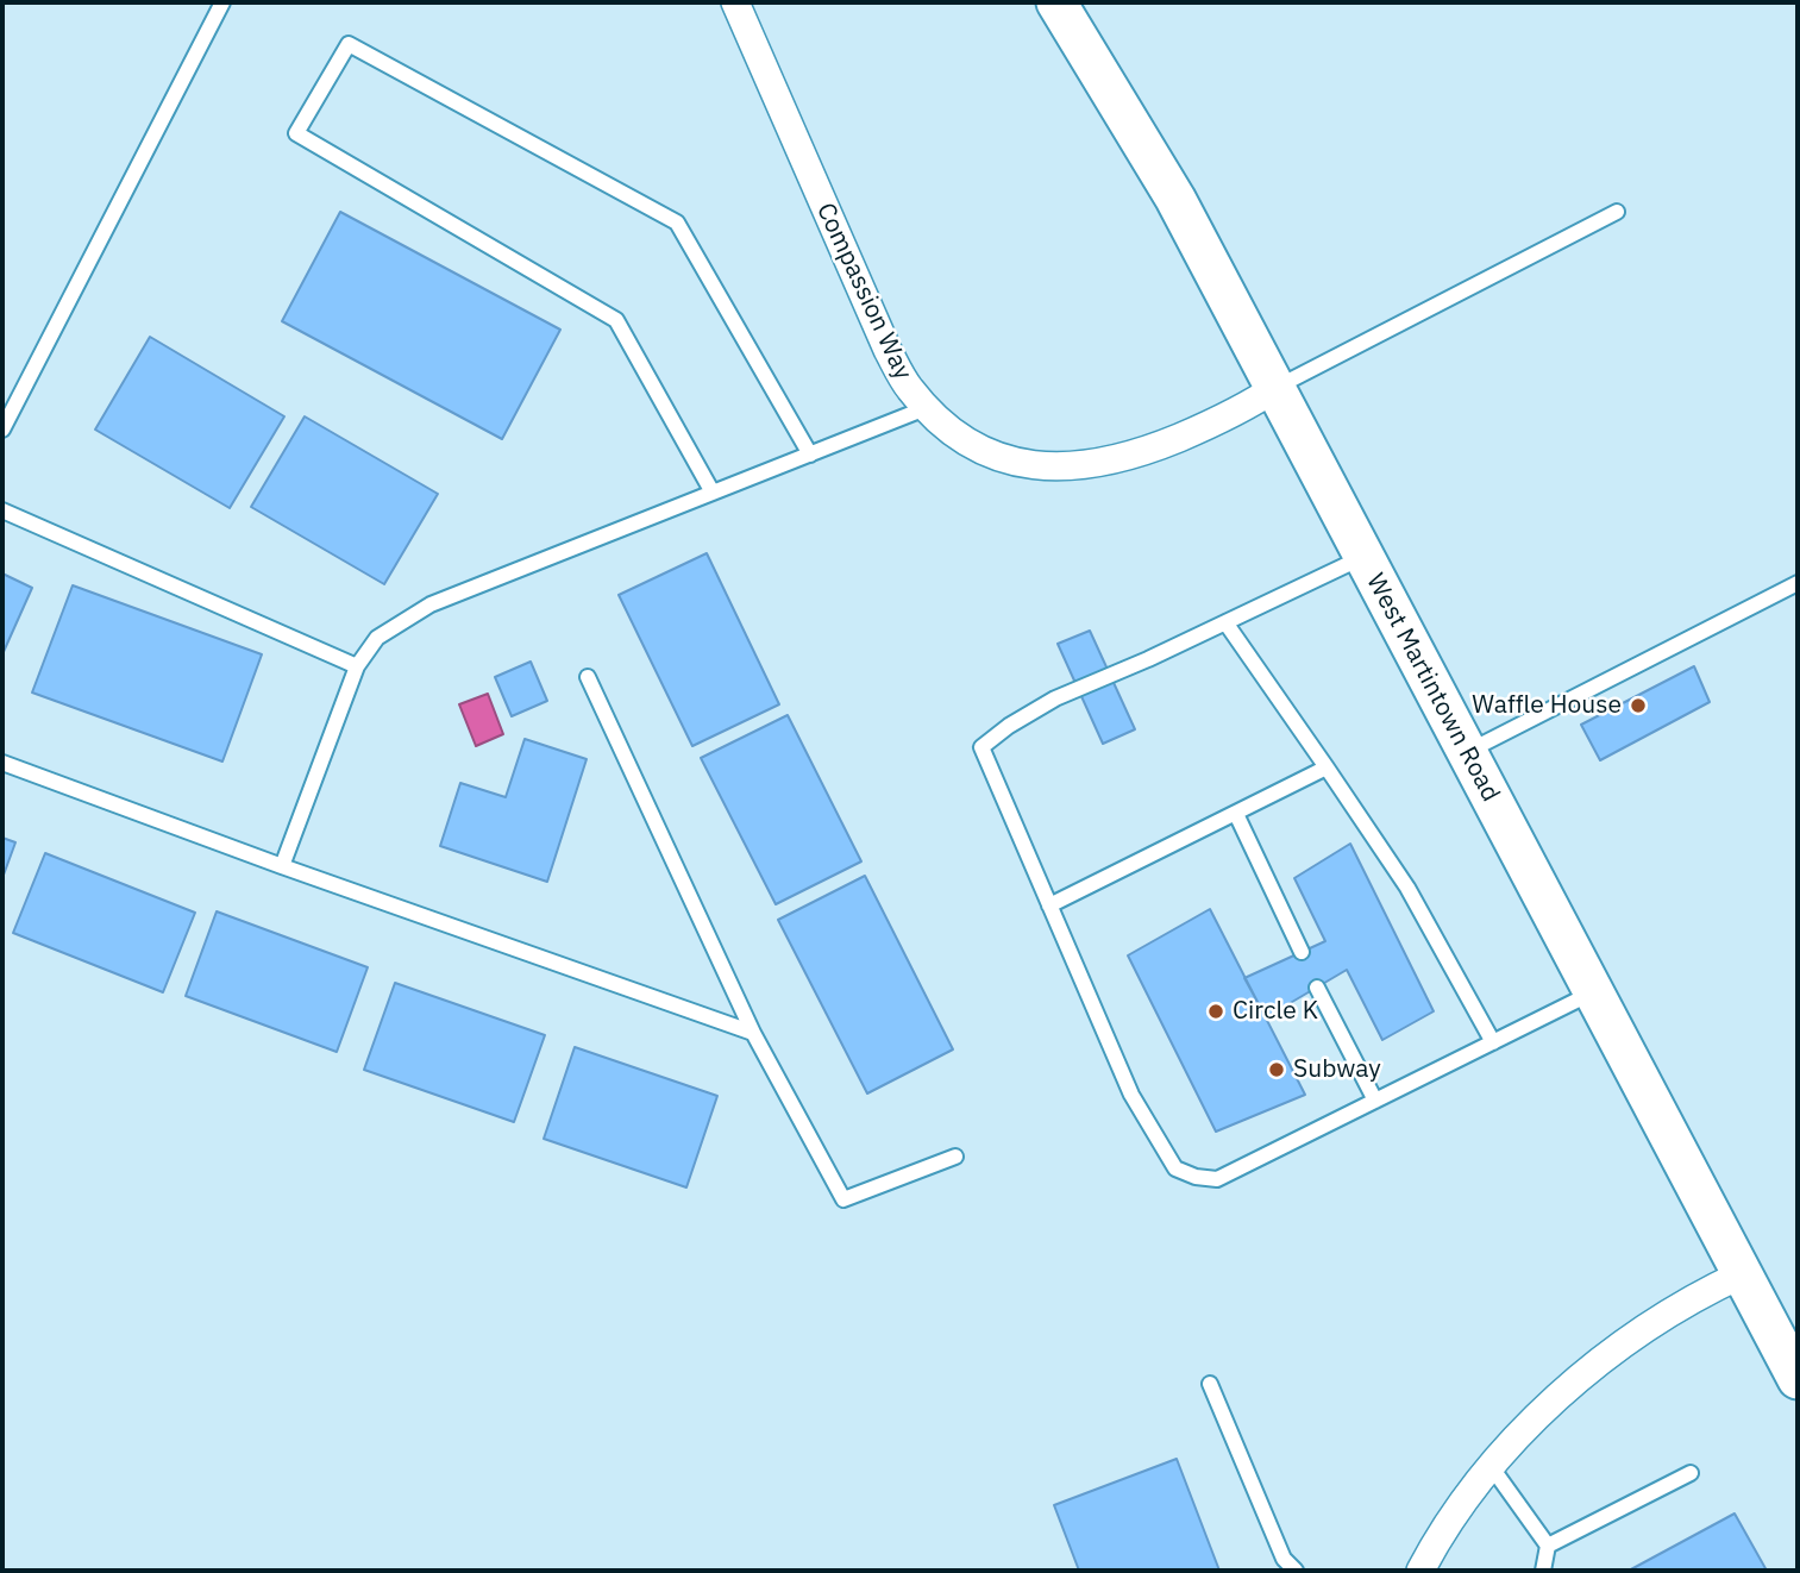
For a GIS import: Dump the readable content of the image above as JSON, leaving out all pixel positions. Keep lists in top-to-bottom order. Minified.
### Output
{"streets":{"main road":["West Martintown Road"],"street":["Compassion Way"]},"crossings":[["Compassion Way","West Martintown Road"]],"places":["Waffle House","Circle K","Subway"]}
